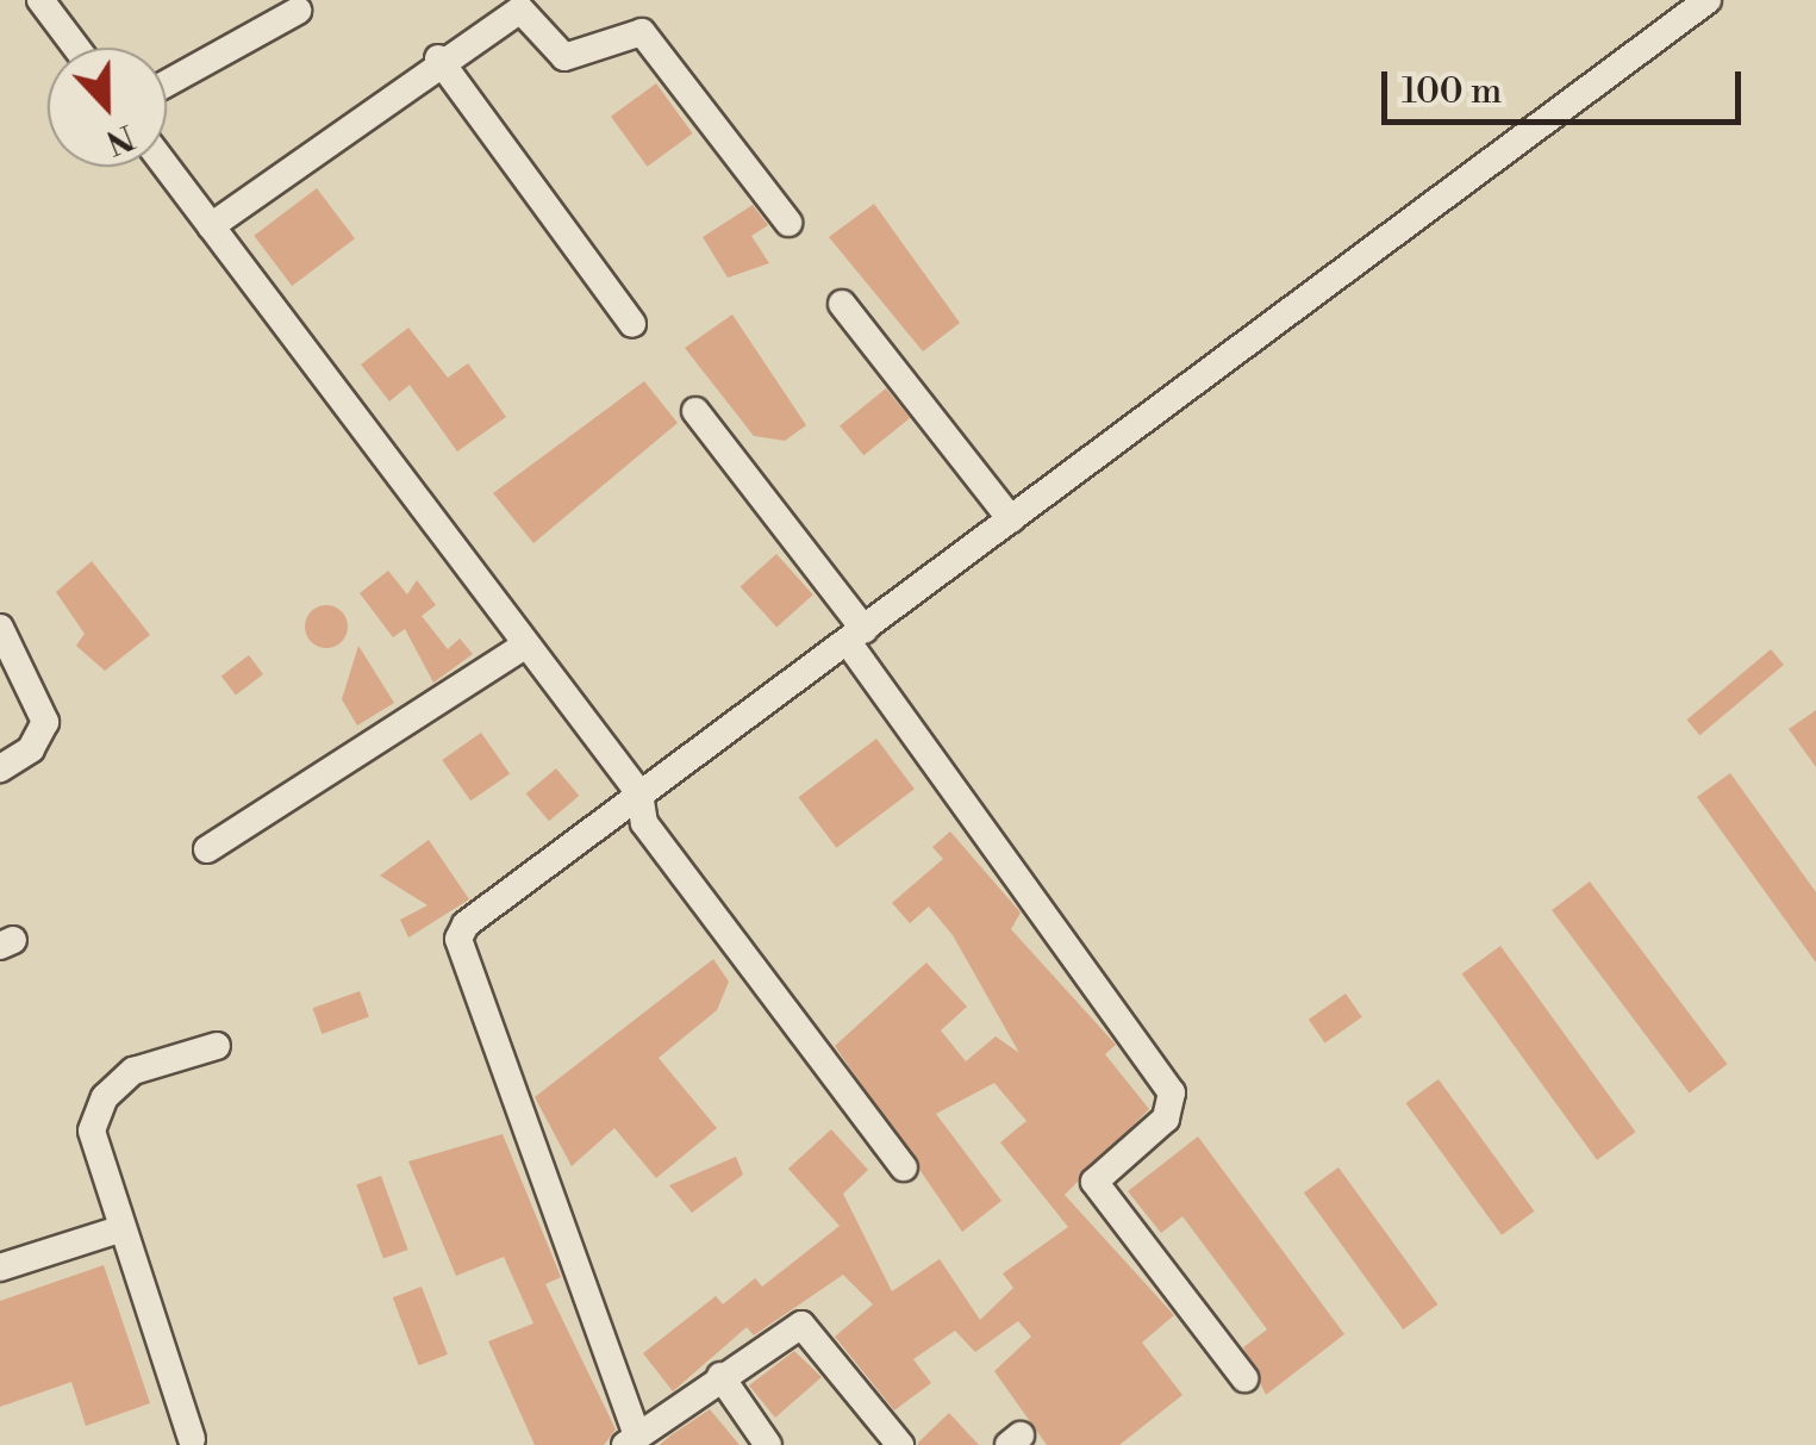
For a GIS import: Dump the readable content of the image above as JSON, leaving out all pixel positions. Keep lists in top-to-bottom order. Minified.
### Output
{"scale_bar":"100 m","north":"bottom"}
